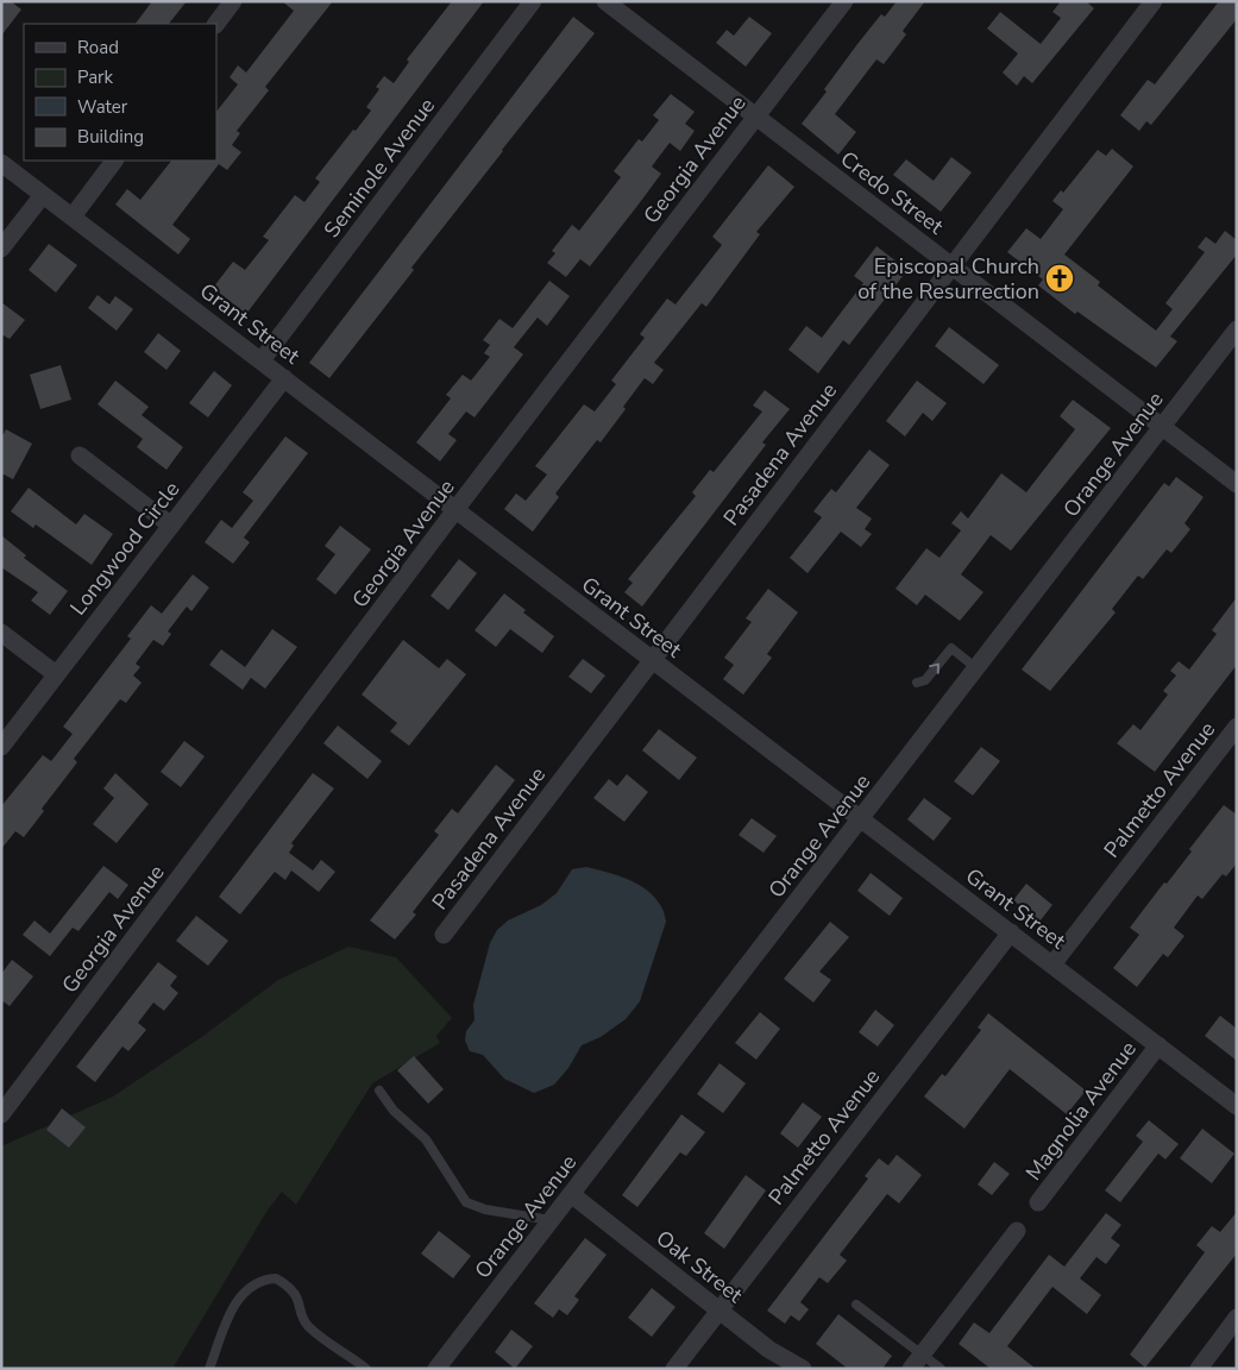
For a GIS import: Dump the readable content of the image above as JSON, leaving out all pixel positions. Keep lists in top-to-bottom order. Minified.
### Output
{"streets":{"street":["Georgia Avenue","Seminole Avenue","Credo Street","Grant Street","Pasadena Avenue","Orange Avenue","Longwood Circle","Palmetto Avenue","Magnolia Avenue","Oak Street"]},"crossings":[["Georgia Avenue","Credo Street"],["Georgia Avenue","Grant Street"],["Seminole Avenue","Grant Street"],["Credo Street","Pasadena Avenue"],["Credo Street","Orange Avenue"],["Grant Street","Pasadena Avenue"],["Grant Street","Orange Avenue"],["Grant Street","Longwood Circle"],["Grant Street","Palmetto Avenue"],["Grant Street","Magnolia Avenue"],["Orange Avenue","Oak Street"],["Palmetto Avenue","Oak Street"]],"places":{"church":["Episcopal Church of the Resurrection"]},"legend":["Road","Park","Water","Building"]}
